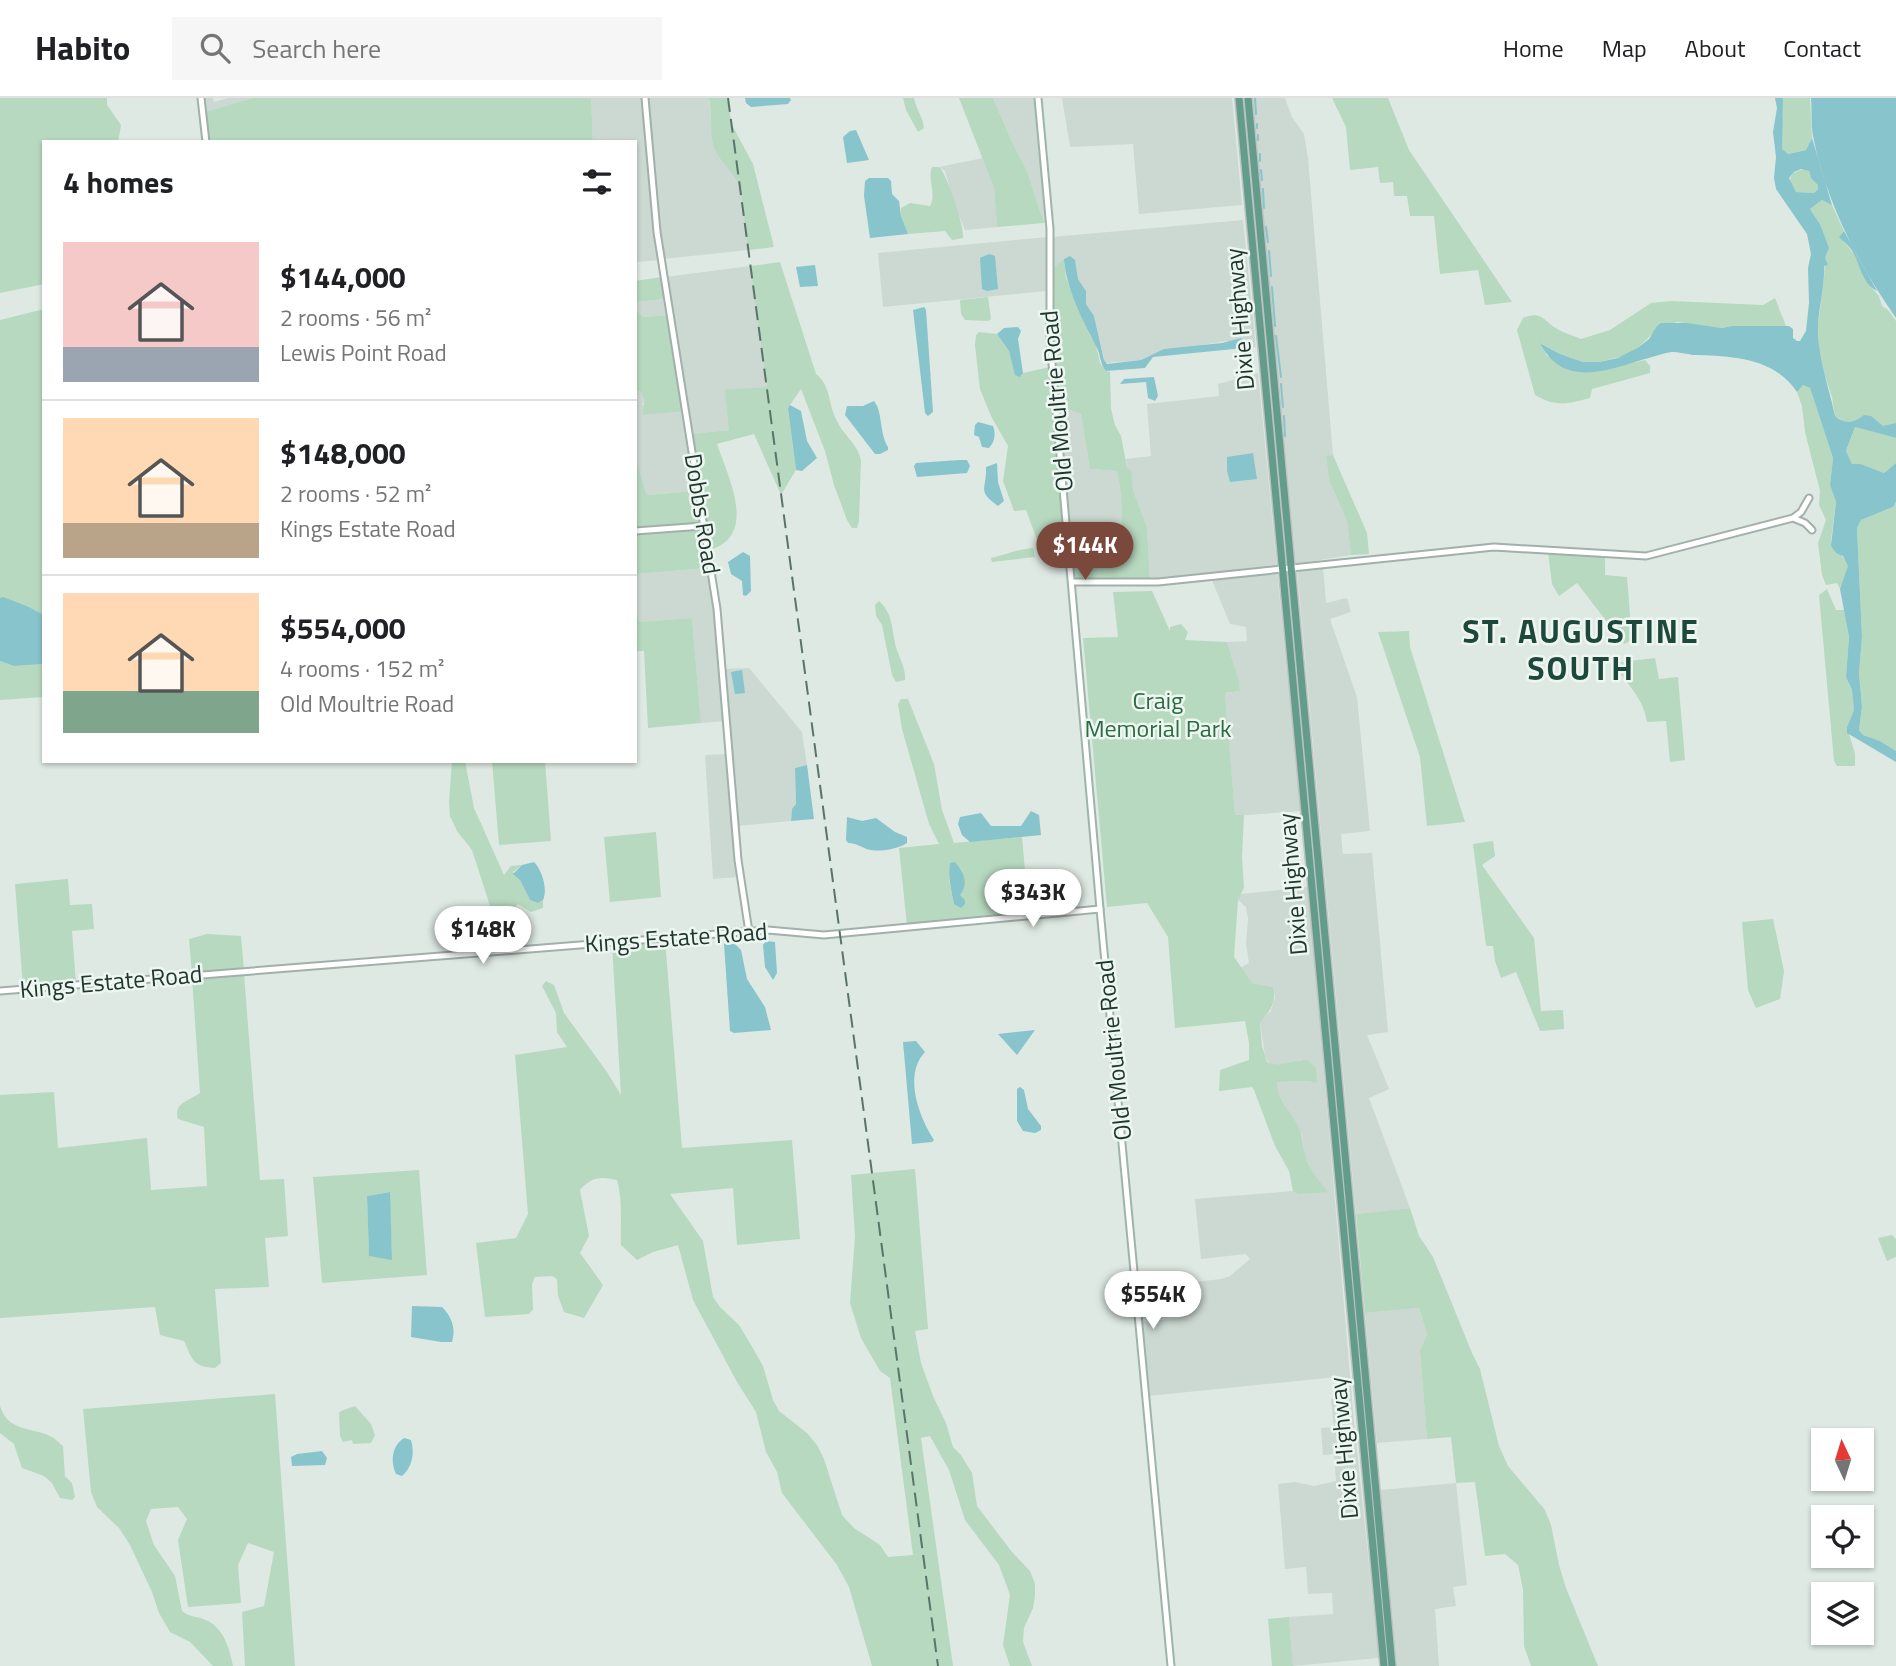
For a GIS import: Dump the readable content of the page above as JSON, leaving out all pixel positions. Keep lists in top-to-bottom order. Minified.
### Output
{"streets":{"main road":["Dixie Highway"],"street":["Old Moultrie Road","Dobbs Road","Kings Estate Road"]},"crossings":[["Old Moultrie Road","Kings Estate Road"],["Dobbs Road","Kings Estate Road"]],"districts":["ST. AUGUSTINE SOUTH"],"parks":["Craig Memorial Park"],"north":"top","page":{"header":"Habito","search":"Search here","nav":["Home","Map","About","Contact"],"heading":"4 homes","list":[{"name":"$144,000","note":"2 rooms · 56 m² · Lewis Point Road"},{"name":"$148,000","note":"2 rooms · 52 m² · Kings Estate Road"},{"name":"$554,000","note":"4 rooms · 152 m² · Old Moultrie Road"}],"price":["$144K","$343K","$148K","$554K"]}}
